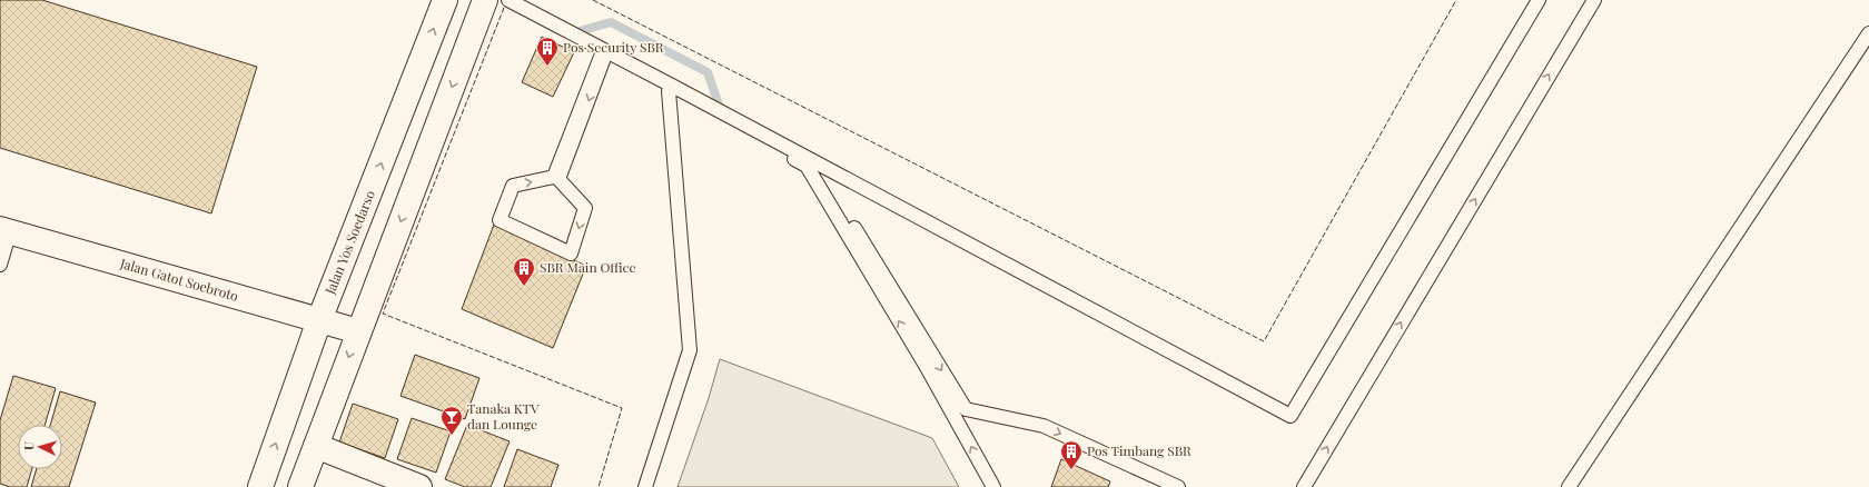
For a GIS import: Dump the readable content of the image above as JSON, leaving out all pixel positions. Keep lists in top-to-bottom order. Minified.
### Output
{"streets":{"main road":["Jalan Yos Soedarso","Jalan Gatot Soebroto"]},"crossings":[["Jalan Yos Soedarso","Jalan Gatot Soebroto"]],"places":{"building":["Pos Security SBR","SBR Main Office","Pos Timbang SBR"],"bar":["Tanaka KTV dan Lounge"]},"north":"left"}
